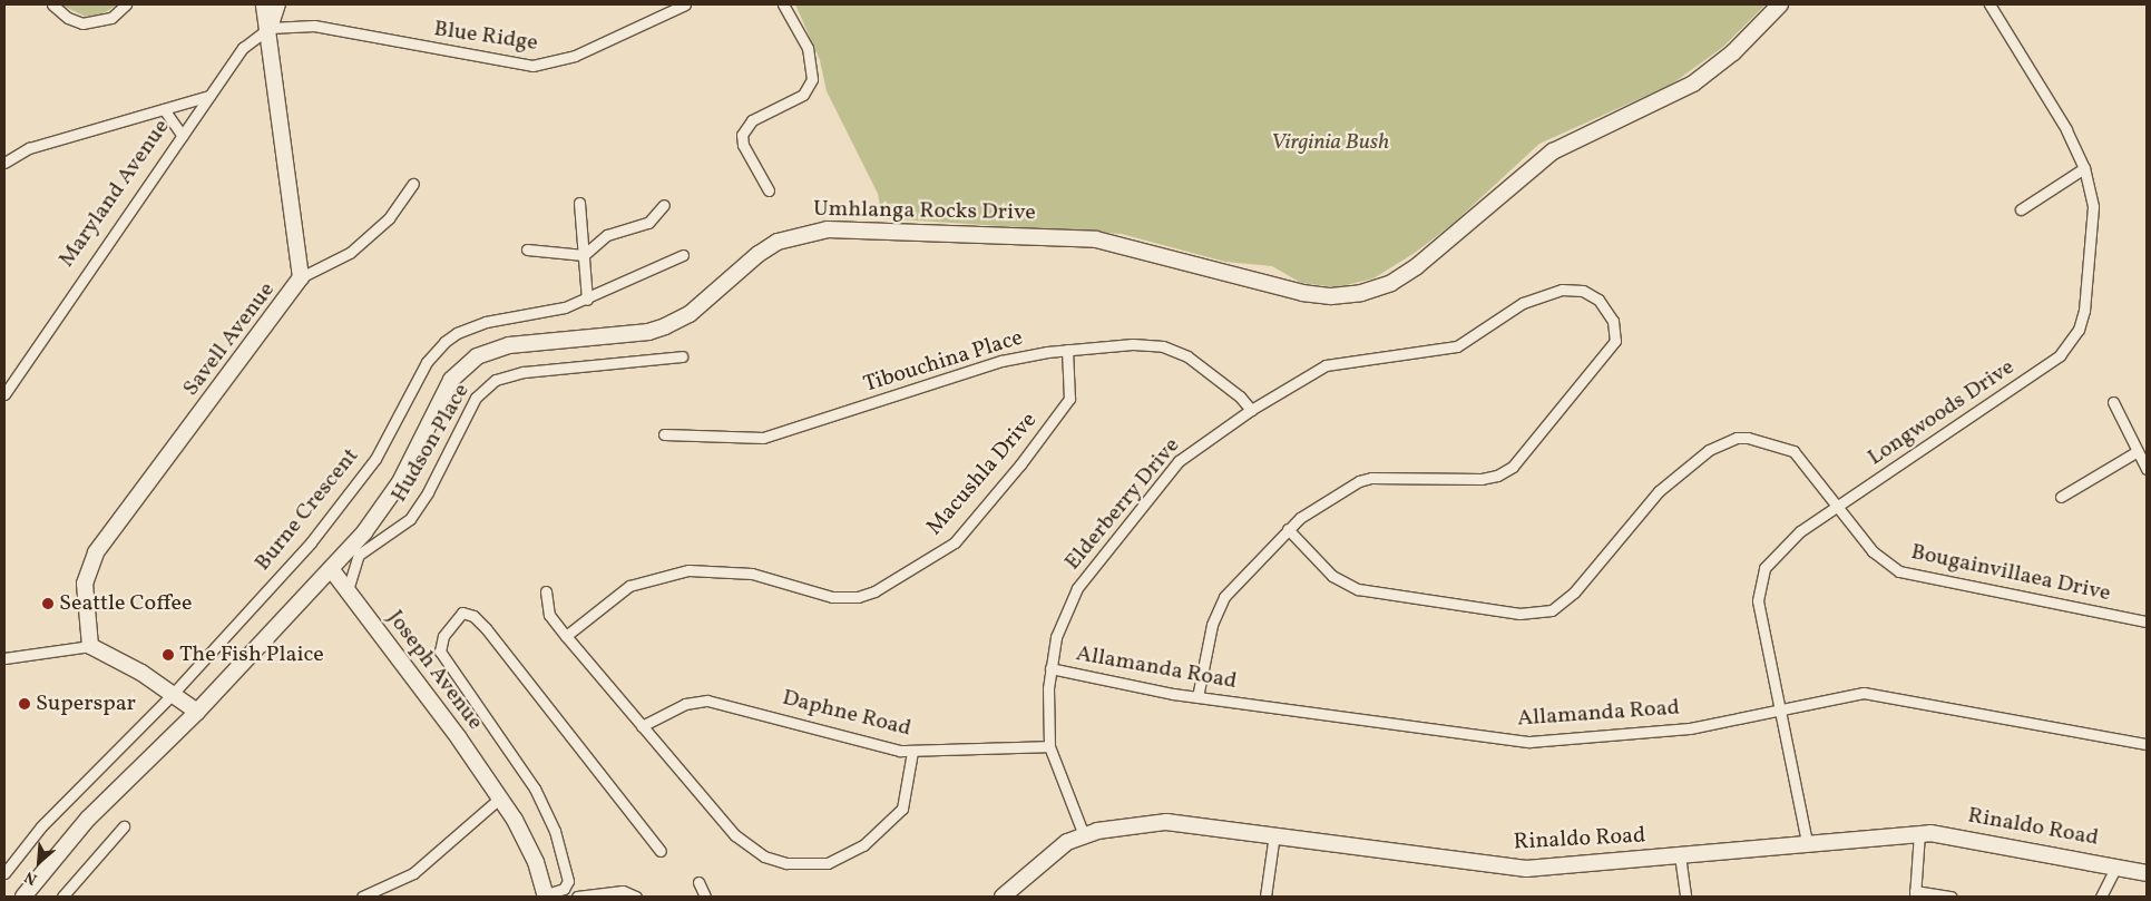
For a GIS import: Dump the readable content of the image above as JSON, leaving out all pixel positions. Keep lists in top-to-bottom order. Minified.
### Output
{"streets":{"street":["Blue Ridge","Maryland Avenue","Umhlanga Rocks Drive","Savell Avenue","Tibouchina Place","Longwoods Drive","Hudson Place","Macushla Drive","Elderberry Drive","Burne Crescent","Bougainvillaea Drive","Allamanda Road","Joseph Avenue","Daphne Road","Rinaldo Road"]},"crossings":[["Blue Ridge","Maryland Avenue"],["Blue Ridge","Savell Avenue"],["Maryland Avenue","Savell Avenue"],["Umhlanga Rocks Drive","Joseph Avenue"],["Tibouchina Place","Macushla Drive"],["Tibouchina Place","Elderberry Drive"],["Longwoods Drive","Bougainvillaea Drive"],["Longwoods Drive","Allamanda Road"],["Longwoods Drive","Rinaldo Road"],["Hudson Place","Joseph Avenue"],["Elderberry Drive","Bougainvillaea Drive"],["Elderberry Drive","Allamanda Road"],["Elderberry Drive","Daphne Road"],["Elderberry Drive","Rinaldo Road"]],"parks":["Virginia Bush"],"places":["Seattle Coffee","The Fish Plaice","Superspar"],"north":"bottom left"}
